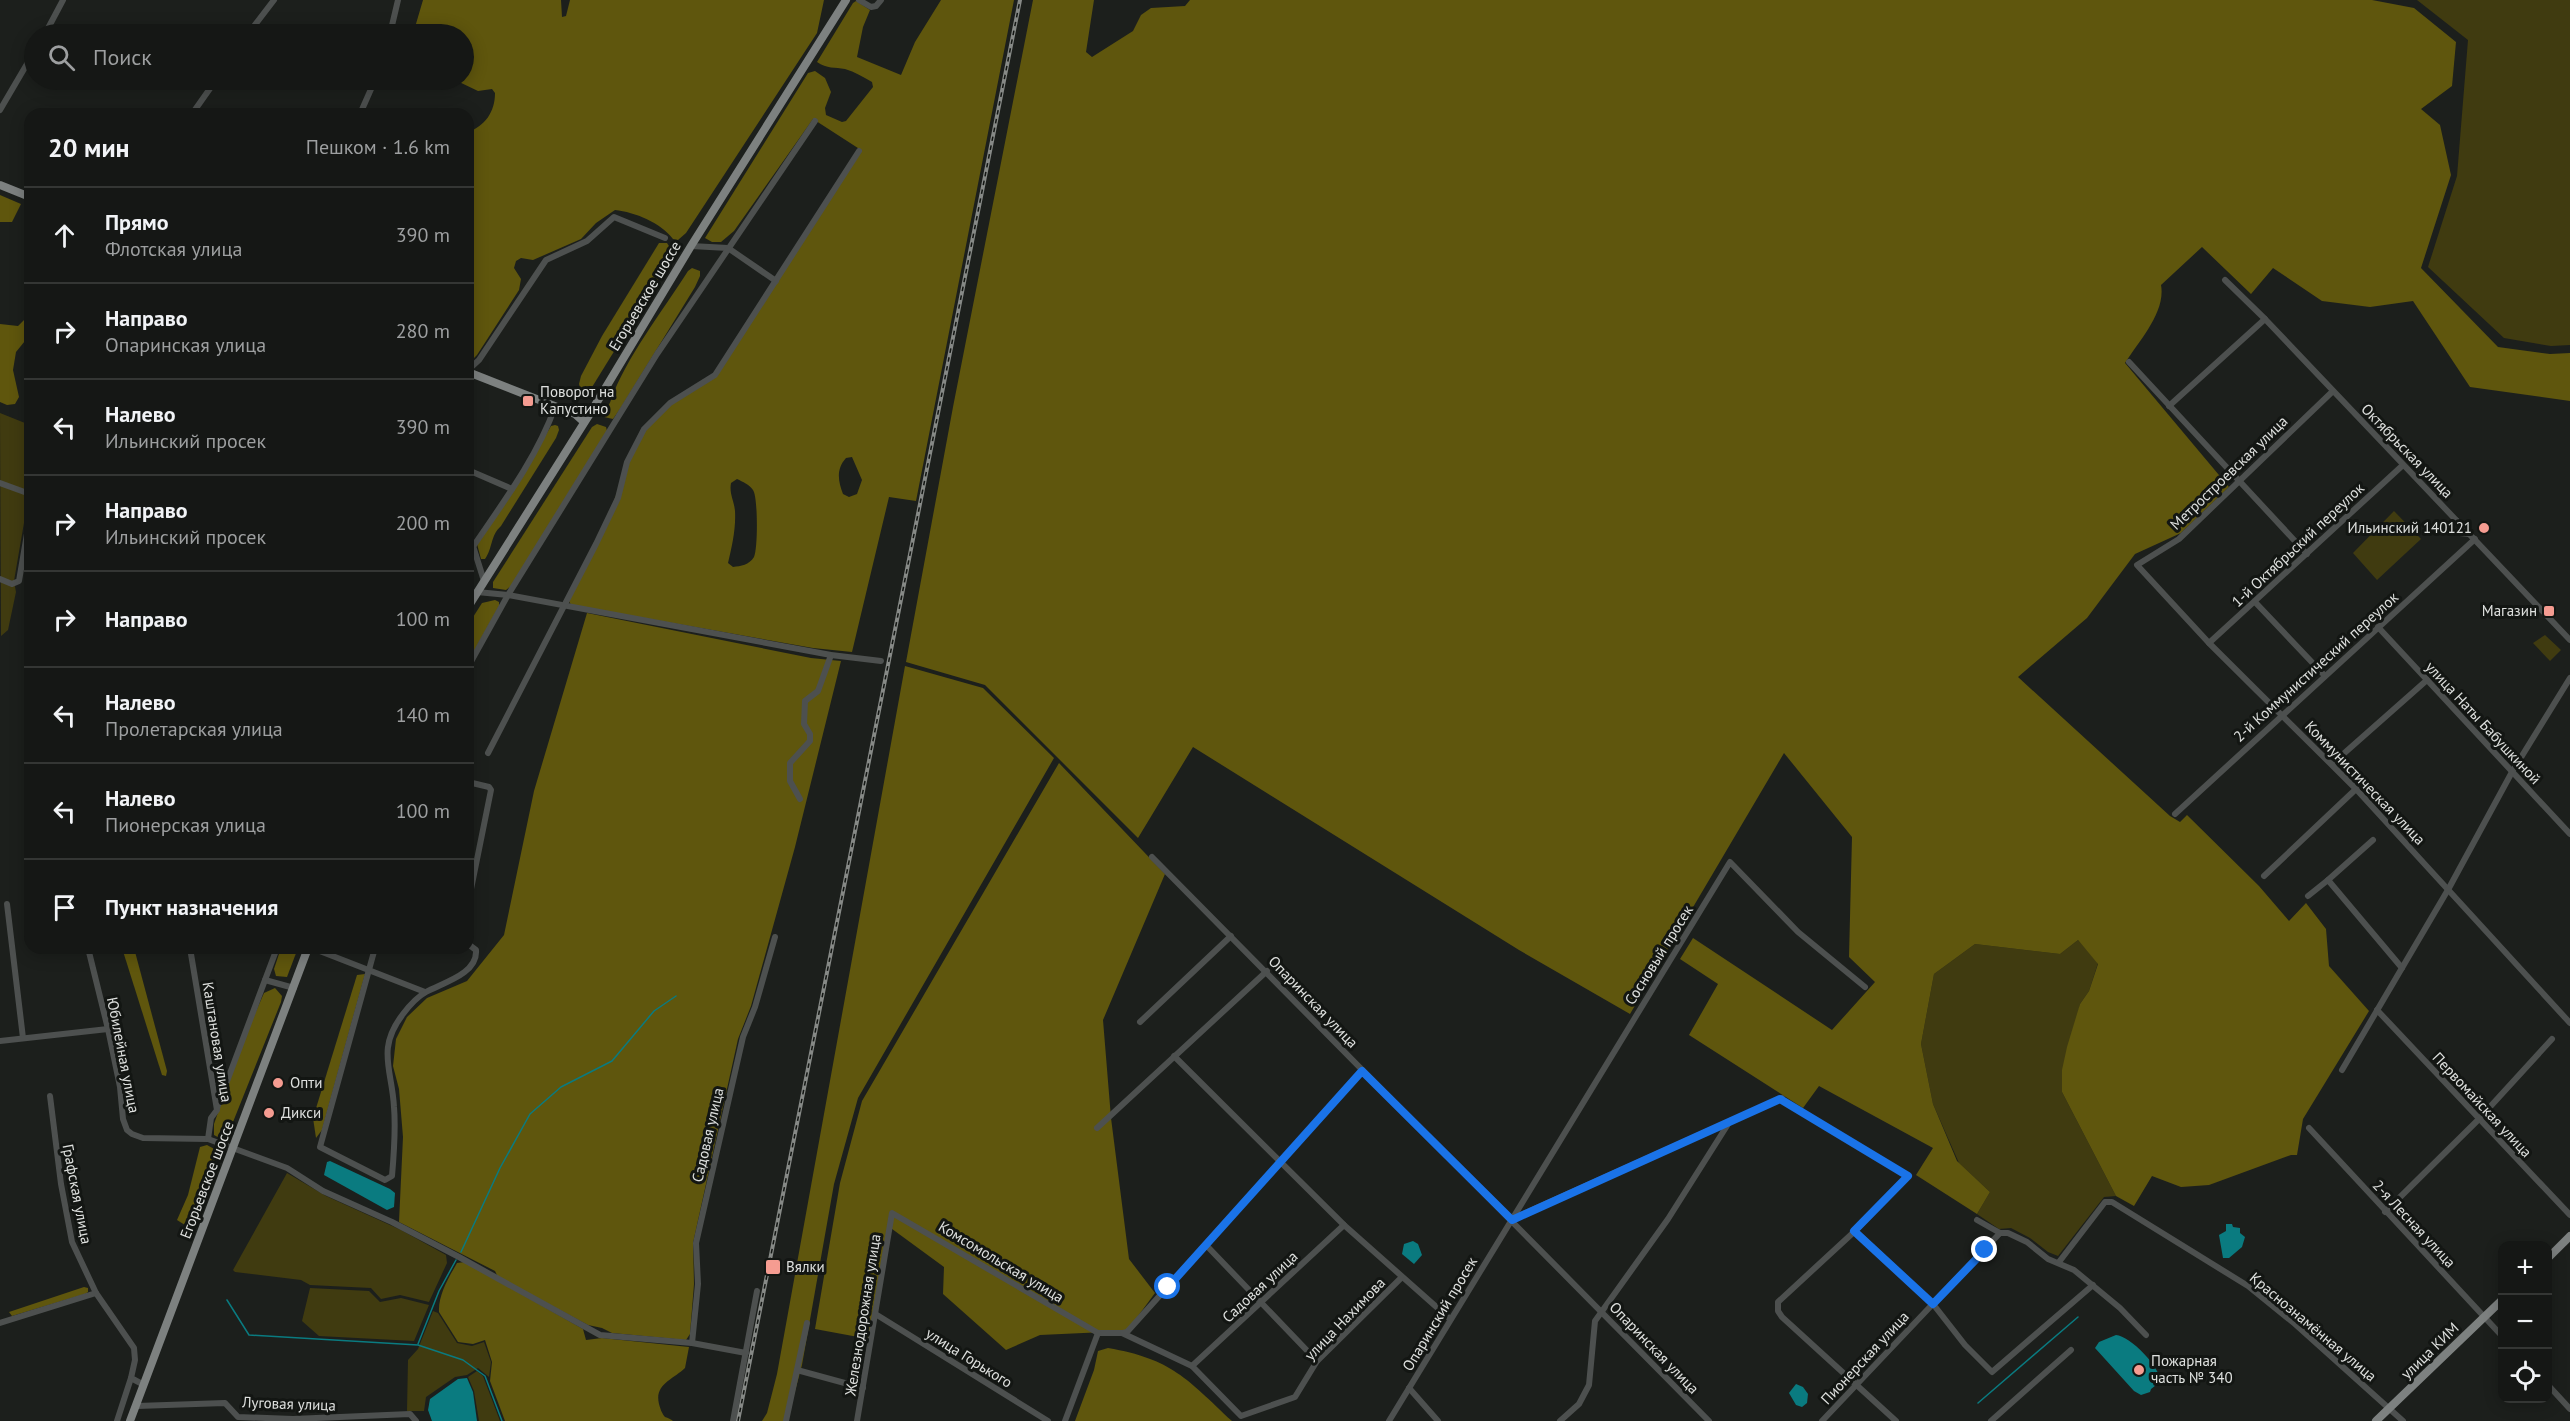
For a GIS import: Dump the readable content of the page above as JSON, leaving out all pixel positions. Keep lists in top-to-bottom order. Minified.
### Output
{"streets":{"main road":["Егорьевское шоссе","улица КИМ"],"street":["Октябрьская улица","Метростроевская улица","1-й Октябрьский переулок","2-й Коммунистический переулок","улица Наты Бабушкиной","Коммунистическая улица","Сосновый просек","Опаринская улица","Каштановая улица","Юбилейная улица","Первомайская улица","Садовая улица","Графская улица","2-я Лесная улица","Комсомольская улица","Опаринский просек","Железнодорожная улица","улица Нахимова","Краснознамённая улица","улица Горького","Пионерская улица","Луговая улица"]},"crossings":[["Егорьевское шоссе","Юбилейная улица"],["Егорьевское шоссе","Луговая улица"],["Октябрьская улица","Метростроевская улица"],["Октябрьская улица","1-й Октябрьский переулок"],["Октябрьская улица","2-й Коммунистический переулок"],["Метростроевская улица","Коммунистическая улица"],["1-й Октябрьский переулок","Коммунистическая улица"],["2-й Коммунистический переулок","улица Наты Бабушкиной"],["2-й Коммунистический переулок","Коммунистическая улица"],["Сосновый просек","Опаринская улица"],["Сосновый просек","Опаринский просек"],["Опаринская улица","Опаринский просек"],["Каштановая улица","Юбилейная улица"],["Юбилейная улица","Садовая улица"],["Садовая улица","улица Нахимова"],["2-я Лесная улица","улица КИМ"],["Комсомольская улица","Железнодорожная улица"],["Комсомольская улица","улица Нахимова"],["Железнодорожная улица","улица Горького"],["Краснознамённая улица","улица КИМ"]],"places":{"transit":["Поворот на Капустино","Магазин","Вялки"],"other":["Ильинский 140121","Опти","Дикси","Пожарная часть № 340"]},"page":{"search":"Поиск","heading":["20 мин","Пешком · 1.6 km"],"list":[["Прямо","Флотская улица","390 m"],["Направо","Опаринская улица","280 m"],["Налево","Ильинский просек","390 m"],["Направо","Ильинский просек","200 m"],["Направо","100 m"],["Налево","Пролетарская улица","140 m"],["Налево","Пионерская улица","100 m"],"Пункт назначения"],"map_buttons":["+","−"]}}
